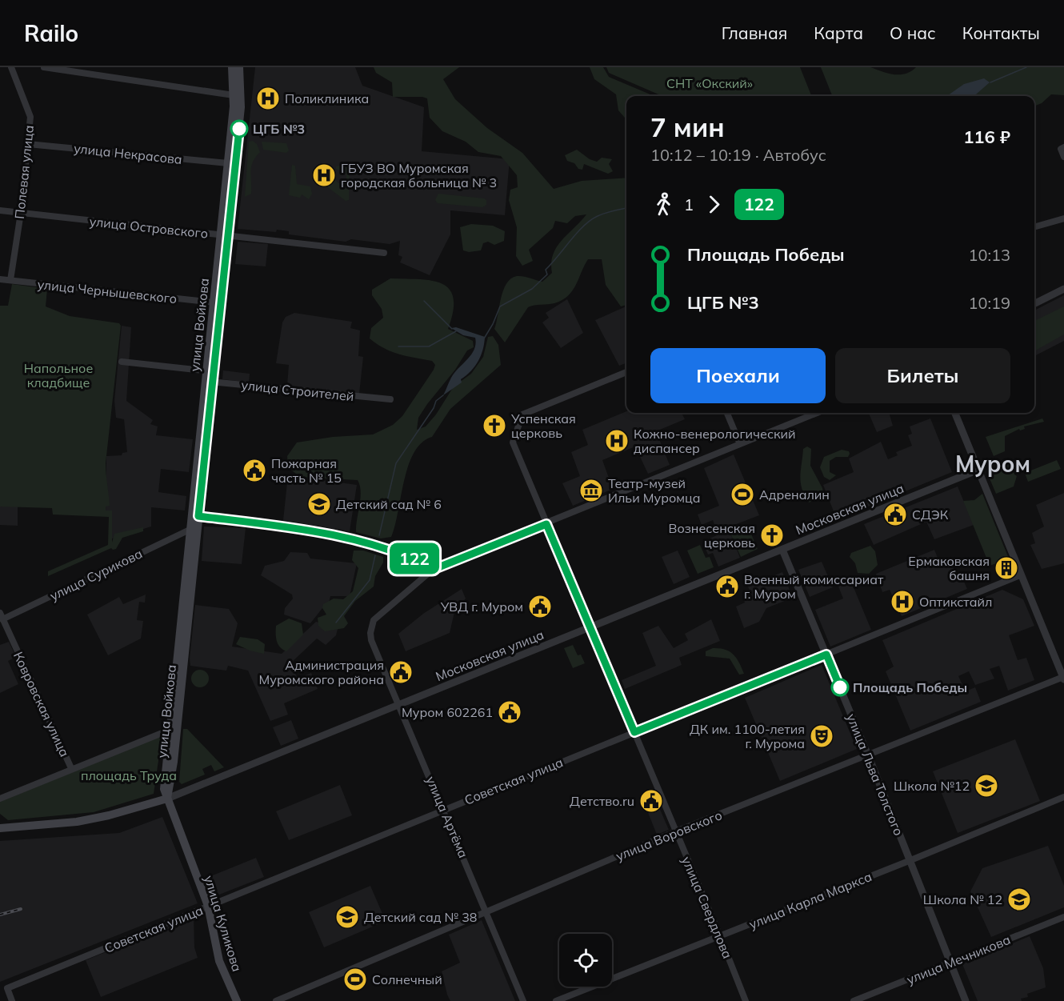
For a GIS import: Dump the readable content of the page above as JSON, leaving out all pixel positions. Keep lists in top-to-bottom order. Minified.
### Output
{"streets":{"main road":["улица Войкова","Московская улица","улица Куликова"],"street":["улица Некрасова","Полевая улица","улица Островского","улица Чернышевского","улица Строителей","улица Сурикова","Ковровская улица","улица Льва Толстого","Советская улица","улица Артёма","улица Воровского","улица Карла Маркса","улица Свердлова","улица Мечникова"]},"crossings":[["улица Некрасова","Полевая улица"],["улица Некрасова","улица Войкова"],["Полевая улица","улица Островского"],["Полевая улица","улица Чернышевского"],["улица Островского","улица Войкова"],["улица Чернышевского","улица Войкова"],["улица Войкова","улица Строителей"],["улица Войкова","Московская улица"],["улица Войкова","улица Сурикова"],["улица Войкова","улица Куликова"],["Московская улица","улица Льва Толстого"],["Московская улица","улица Артёма"],["Московская улица","улица Свердлова"],["Московская улица","улица Куликова"],["улица Сурикова","Ковровская улица"],["улица Льва Толстого","Советская улица"],["улица Льва Толстого","улица Воровского"],["улица Льва Толстого","улица Карла Маркса"],["улица Льва Толстого","улица Мечникова"],["Советская улица","улица Артёма"],["Советская улица","улица Свердлова"],["Советская улица","улица Куликова"],["улица Артёма","улица Воровского"],["улица Воровского","улица Свердлова"],["улица Карла Маркса","улица Свердлова"]],"districts":["Муром"],"parks":["СНТ «Окский»","Напольное кладбище","площадь Труда"],"places":{"hospital":["Поликлиника","ГБУЗ ВО Муромская городская больница № 3","Кожно-венерологический диспансер","Оптикстайл"],"other":["ЦГБ №3","Площадь Победы"],"church":["Успенская церковь","Вознесенская церковь"],"public building":["Пожарная часть № 15","СДЭК","Военный комиссариат г. Муром","УВД г. Муром","Администрация Муромского района","Муром 602261","Детство.ru"],"museum":["Театр-музей Ильи Муромца"],"sports":["Адреналин","Солнечный"],"school or university":["Детский сад № 6","Школа №12","Школа № 12","Детский сад № 38"],"building":["Ермаковская башня"],"theatre":["ДК им. 1100-летия г. Мурома"]},"lines":["bus line 122"],"page":{"header":"Railo","nav":["Главная","Карта","О нас","Контакты"],"on_map":"122","heading":["7 мин","10:12 – 10:19 · Автобус","116 ₽"],"legs":["1","122"],"list":[{"name":"Площадь Победы","value":"10:13"},{"name":"ЦГБ №3","value":"10:19"}],"buttons":["Поехали","Билеты"]}}
